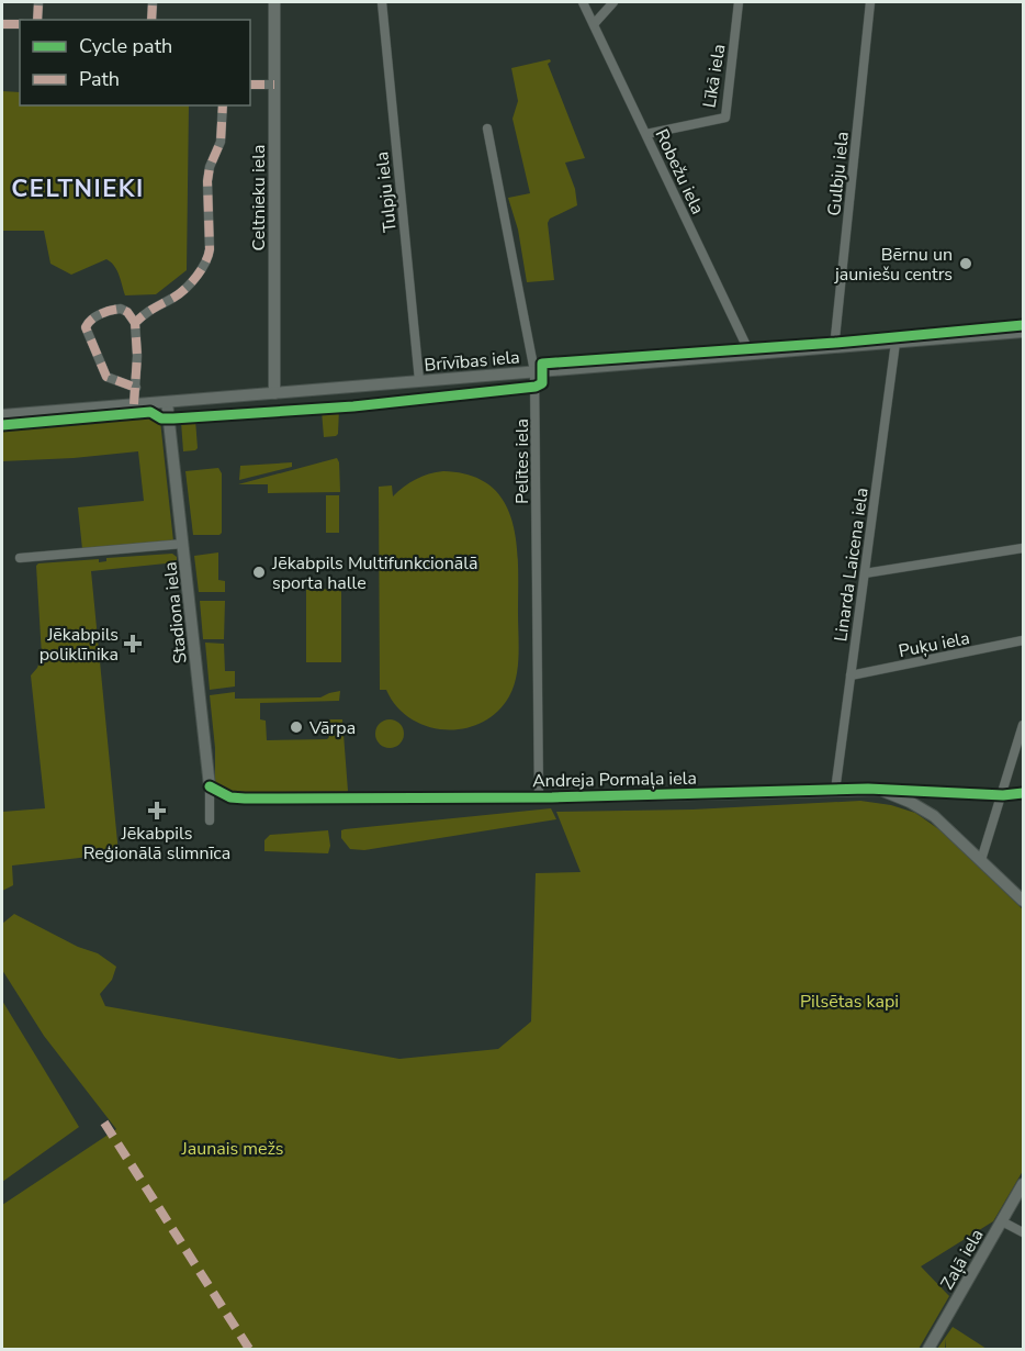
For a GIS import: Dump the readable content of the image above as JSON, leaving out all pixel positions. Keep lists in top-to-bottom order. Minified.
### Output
{"streets":{"street":["Līkā iela","Robežu iela","Gulbju iela","Tulpju iela","Celtnieku iela","Brīvības iela","Pelītes iela","Linarda Laicena iela","Stadiona iela","Puķu iela","Andreja Pormaļa iela","Zaļā iela"]},"crossings":[["Līkā iela","Robežu iela"],["Robežu iela","Brīvības iela"],["Gulbju iela","Brīvības iela"],["Tulpju iela","Brīvības iela"],["Celtnieku iela","Brīvības iela"],["Brīvības iela","Pelītes iela"],["Brīvības iela","Linarda Laicena iela"],["Brīvības iela","Stadiona iela"],["Pelītes iela","Andreja Pormaļa iela"],["Linarda Laicena iela","Puķu iela"],["Linarda Laicena iela","Andreja Pormaļa iela"],["Stadiona iela","Andreja Pormaļa iela"]],"districts":["CELTNIEKI"],"parks":["Pilsētas kapi","Jaunais mežs"],"places":{"other":["Bērnu un jauniešu centrs","Jēkabpils Multifunkcionālā sporta halle","Vārpa"],"health":["Jēkabpils poliklīnika","Jēkabpils Reģionālā slimnīca"]},"legend":["Cycle path","Path"]}
